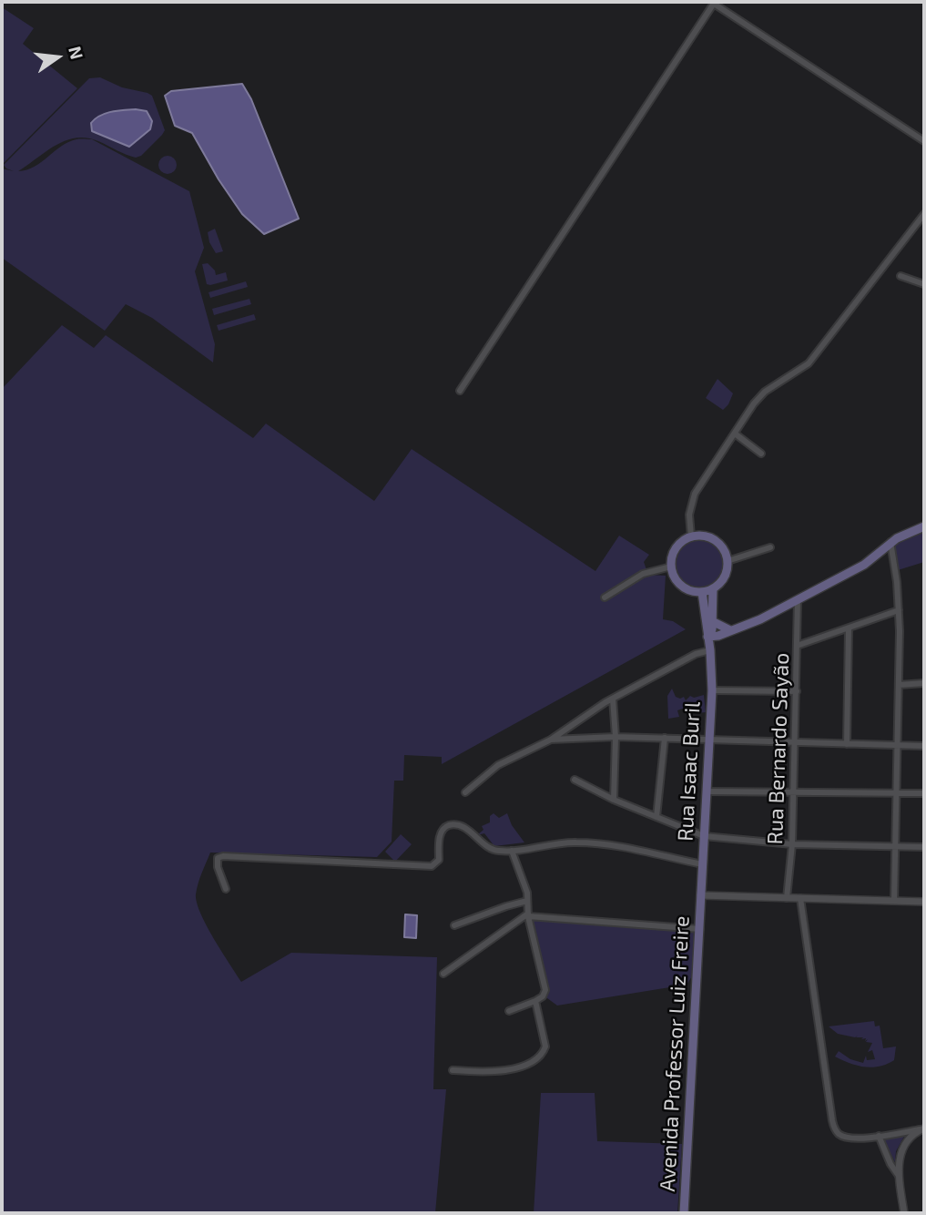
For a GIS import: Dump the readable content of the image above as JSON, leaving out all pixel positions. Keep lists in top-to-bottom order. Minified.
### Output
{"streets":{"main road":["Rua Isaac Buril","Avenida Professor Luiz Freire"],"street":["Rua Bernardo Sayão"]},"crossings":[["Rua Isaac Buril","Avenida Professor Luiz Freire"]],"north":"right"}
